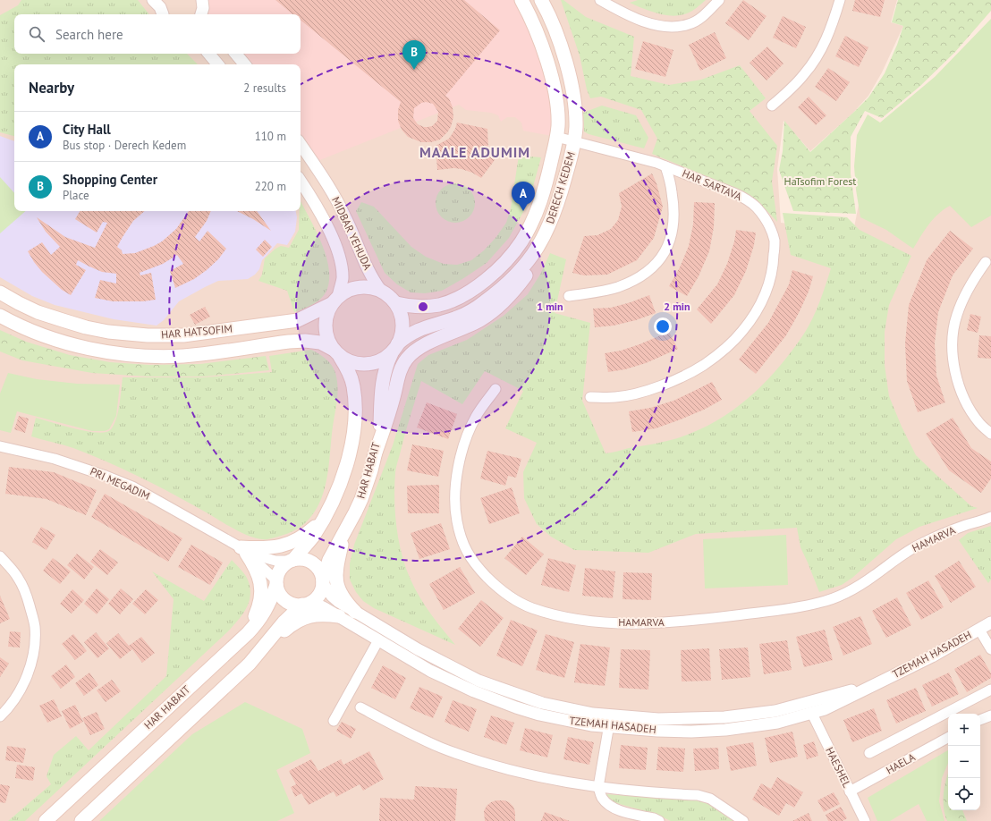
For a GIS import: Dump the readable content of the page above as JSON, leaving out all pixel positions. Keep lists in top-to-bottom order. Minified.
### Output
{"streets":{"main road":["DERECH KEDEM","HAR HATSOFIM","HAR HABAIT"],"street":["HAR SARTAVA","MIDBAR YEHUDA","PRI MEGADIM","HAMARVA","TZEMAH HASADEH","HAELA","HAESHEL"]},"crossings":[["HAR SARTAVA","DERECH KEDEM"],["DERECH KEDEM","MIDBAR YEHUDA"],["DERECH KEDEM","HAR HATSOFIM"],["DERECH KEDEM","HAR HABAIT"],["MIDBAR YEHUDA","HAR HATSOFIM"],["MIDBAR YEHUDA","HAR HABAIT"],["HAR HATSOFIM","HAR HABAIT"],["HAR HABAIT","PRI MEGADIM"],["HAR HABAIT","TZEMAH HASADEH"],["PRI MEGADIM","TZEMAH HASADEH"],["TZEMAH HASADEH","HAESHEL"],["HAELA","HAESHEL"]],"districts":["MAALE ADUMIM"],"parks":["HaTsofim Forest"],"page":{"search":"Search here","pins":["B","A"],"heading":["Nearby","2 results"],"list":[{"mark":"A","name":"City Hall","note":"Bus stop · Derech Kedem","value":"110 m"},{"mark":"B","name":"Shopping Center","note":"Place","value":"220 m"}],"map_buttons":["+","−"]},"rings":["1 min","2 min"]}
